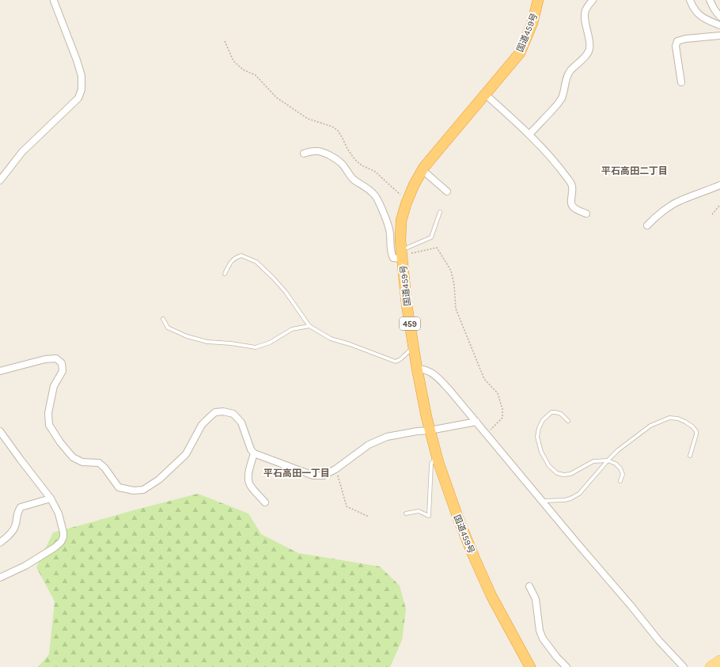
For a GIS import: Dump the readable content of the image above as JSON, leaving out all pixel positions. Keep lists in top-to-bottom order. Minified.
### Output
{"streets":{"highway":["国道459号","459"]},"districts":["平石高田二丁目","平石高田一丁目"]}
